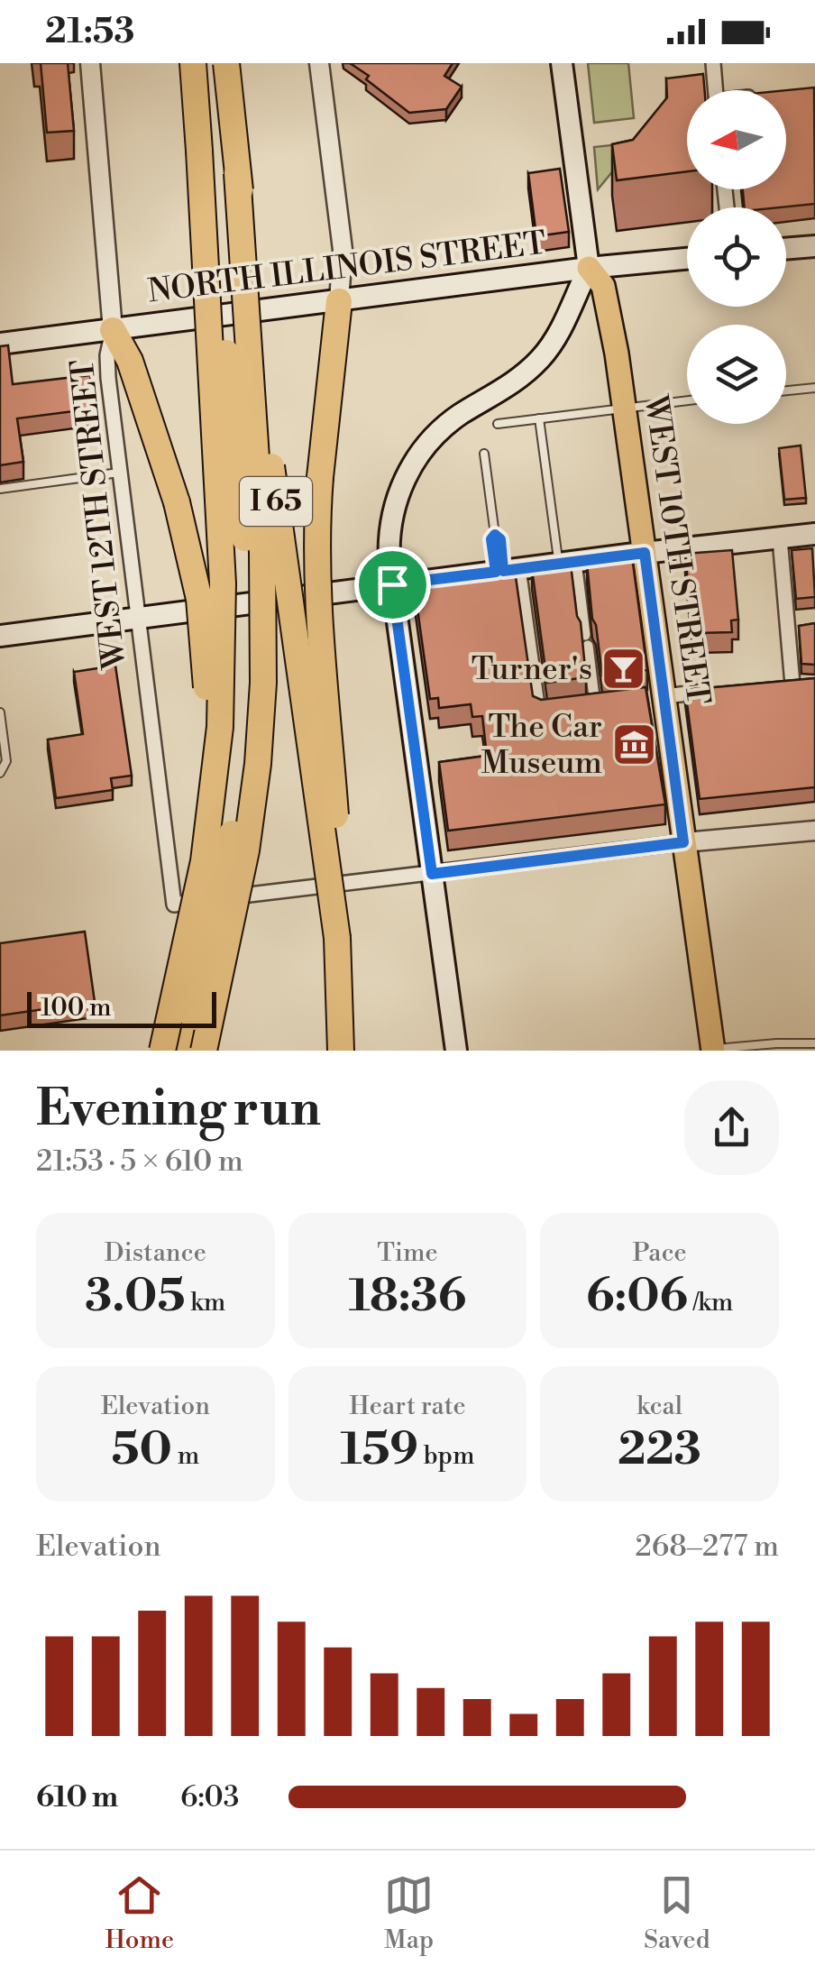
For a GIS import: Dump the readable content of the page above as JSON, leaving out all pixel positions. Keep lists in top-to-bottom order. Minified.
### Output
{"streets":{"highway":["I 65"],"main road":["NORTH ILLINOIS STREET","WEST 10TH STREET"],"street":["WEST 12TH STREET"]},"crossings":[["NORTH ILLINOIS STREET","WEST 12TH STREET"],["NORTH ILLINOIS STREET","WEST 10TH STREET"]],"places":{"bar":["Turner's"],"museum":["The Car Museum"]},"scale_bar":"100 m","north":"left","page":{"status":"21:53","scale":"100 m","heading":["Evening run","21:53 · 5 × 610 m"],"stats":[["Distance","3.05 km"],["Time","18:36"],["Pace","6:06 /km"],["Elevation","50 m"],["Heart rate","159 bpm"],["kcal","223"]],"chart":["Elevation","268–277 m"],"list":[{"name":"610 m","note":"6:03"}],"tabs":["Home","Map","Saved"]}}
